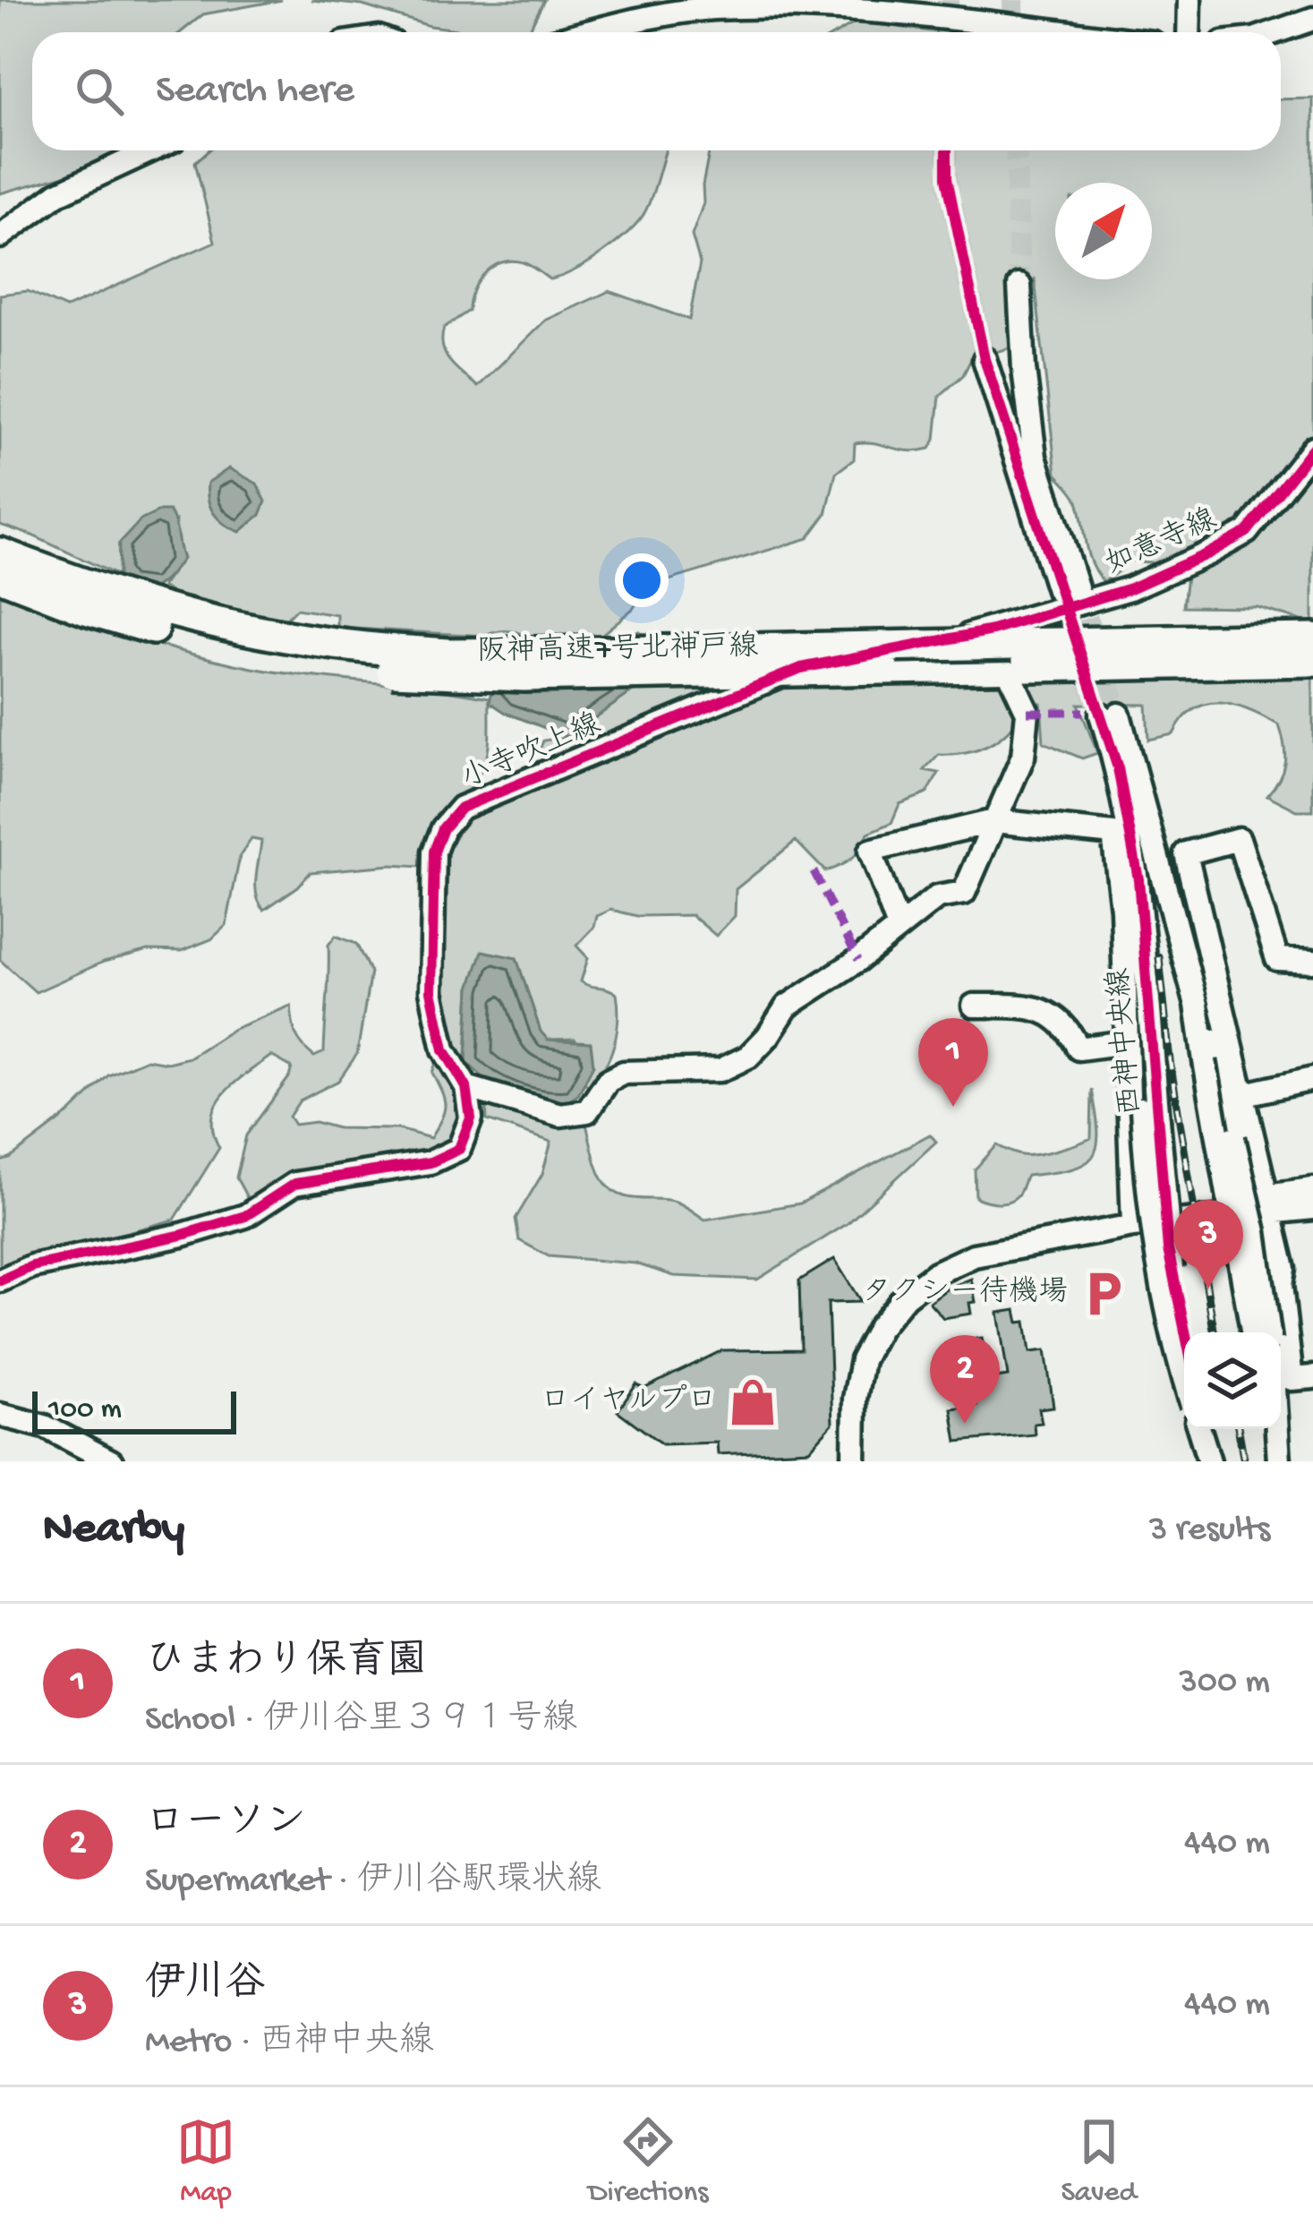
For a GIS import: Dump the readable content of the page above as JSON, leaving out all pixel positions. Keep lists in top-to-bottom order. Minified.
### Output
{"streets":{"highway":["阪神高速7号北神戸線"],"street":["如意寺線","小寺吹上線","西神中央線"]},"crossings":[["如意寺線","阪神高速7号北神戸線"],["如意寺線","小寺吹上線"],["阪神高速7号北神戸線","小寺吹上線"]],"places":{"parking":["タクシー待機場"],"shop":["ロイヤルプロ"]},"scale_bar":"100 m","north":"top right","page":{"search":"Search here","pins":["1","3","2"],"scale":"100 m","heading":["Nearby","3 results"],"list":[{"mark":"1","name":"ひまわり保育園","note":"School · 伊川谷里３９１号線","value":"300 m"},{"mark":"2","name":"ローソン","note":"Supermarket · 伊川谷駅環状線","value":"440 m"},{"mark":"3","name":"伊川谷","note":"Metro · 西神中央線","value":"440 m"}],"nav":["Map","Directions","Saved"]}}
